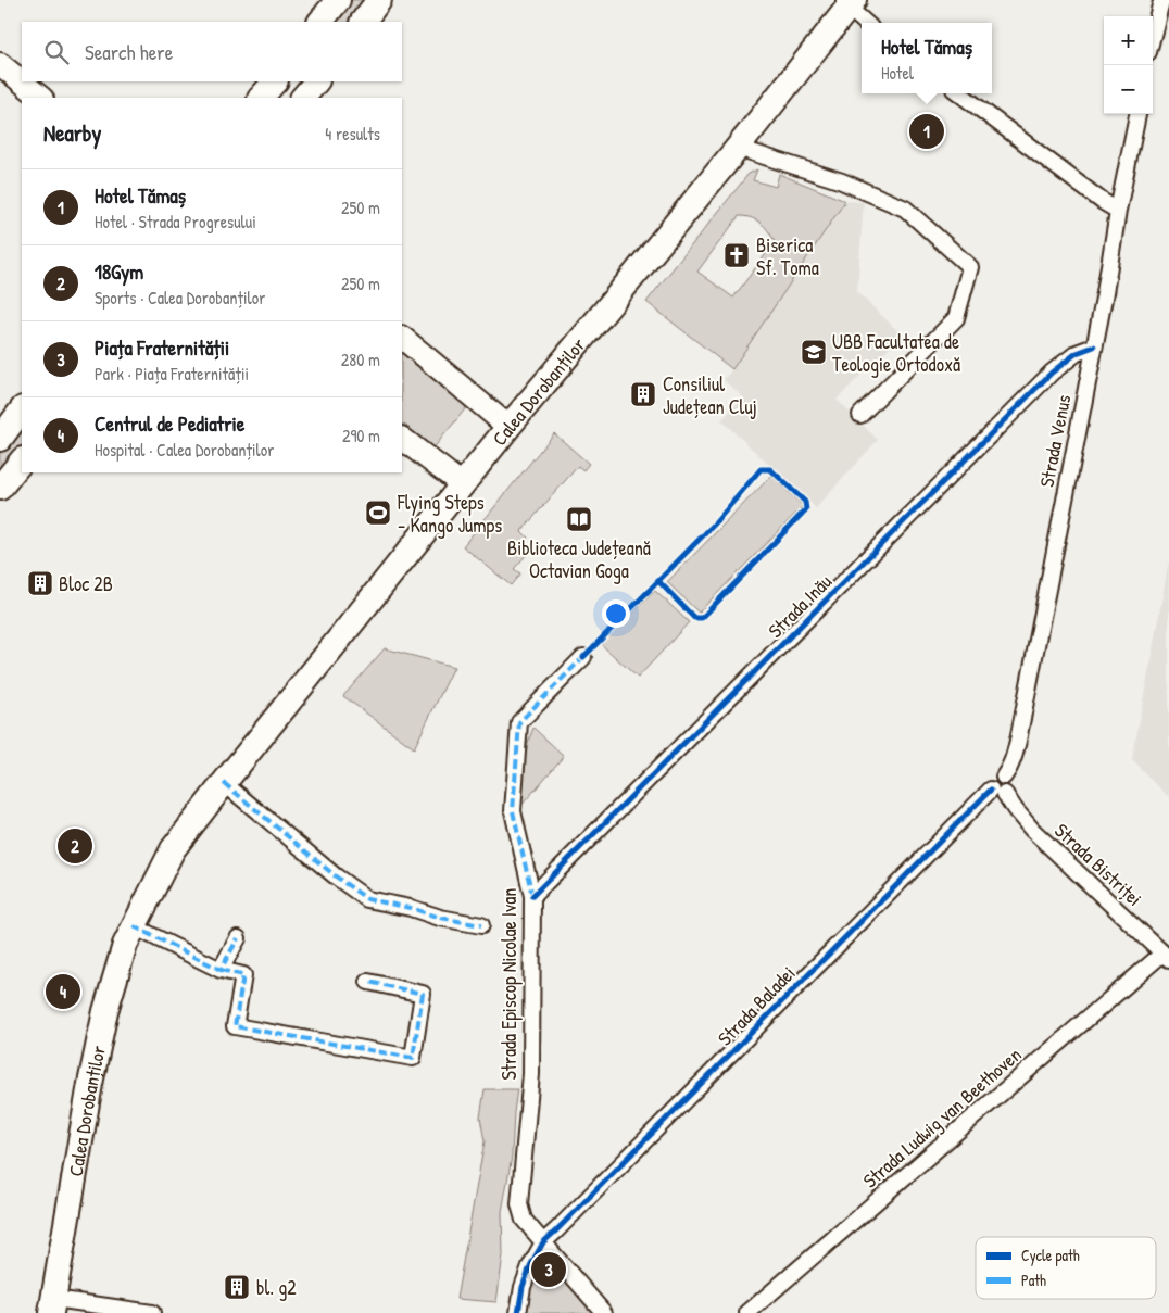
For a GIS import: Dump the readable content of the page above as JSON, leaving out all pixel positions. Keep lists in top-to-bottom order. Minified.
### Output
{"streets":{"main road":["Calea Dorobanților"],"street":["Strada Venus","Strada Inău","Strada Bistriței","Strada Episcop Nicolae Ivan","Strada Baladei","Strada Ludwig van Beethoven"]},"crossings":[["Strada Venus","Strada Inău"],["Strada Venus","Strada Bistriței"],["Strada Venus","Strada Baladei"],["Strada Inău","Strada Episcop Nicolae Ivan"],["Strada Bistriței","Strada Baladei"],["Strada Bistriței","Strada Ludwig van Beethoven"],["Strada Episcop Nicolae Ivan","Strada Baladei"]],"places":{"church":["Biserica Sf. Toma"],"school or university":["UBB Facultatea de Teologie Ortodoxă"],"building":["Consiliul Județean Cluj","Bloc 2B","bl. g2"],"sports":["Flying Steps - Kango Jumps"],"library":["Biblioteca Județeană Octavian Goga"]},"legend":["Cycle path","Path"],"page":{"map_buttons":["+","−"],"search":"Search here","popup":["Hotel Tămaș","Hotel"],"heading":["Nearby","4 results"],"pins":["1","2","4","3"],"list":[{"mark":"1","name":"Hotel Tămaș","note":"Hotel · Strada Progresului","value":"250 m"},{"mark":"2","name":"18Gym","note":"Sports · Calea Dorobanților","value":"250 m"},{"mark":"3","name":"Piața Fraternității","note":"Park · Piața Fraternității","value":"280 m"},{"mark":"4","name":"Centrul de Pediatrie","note":"Hospital · Calea Dorobanților","value":"290 m"}]}}
